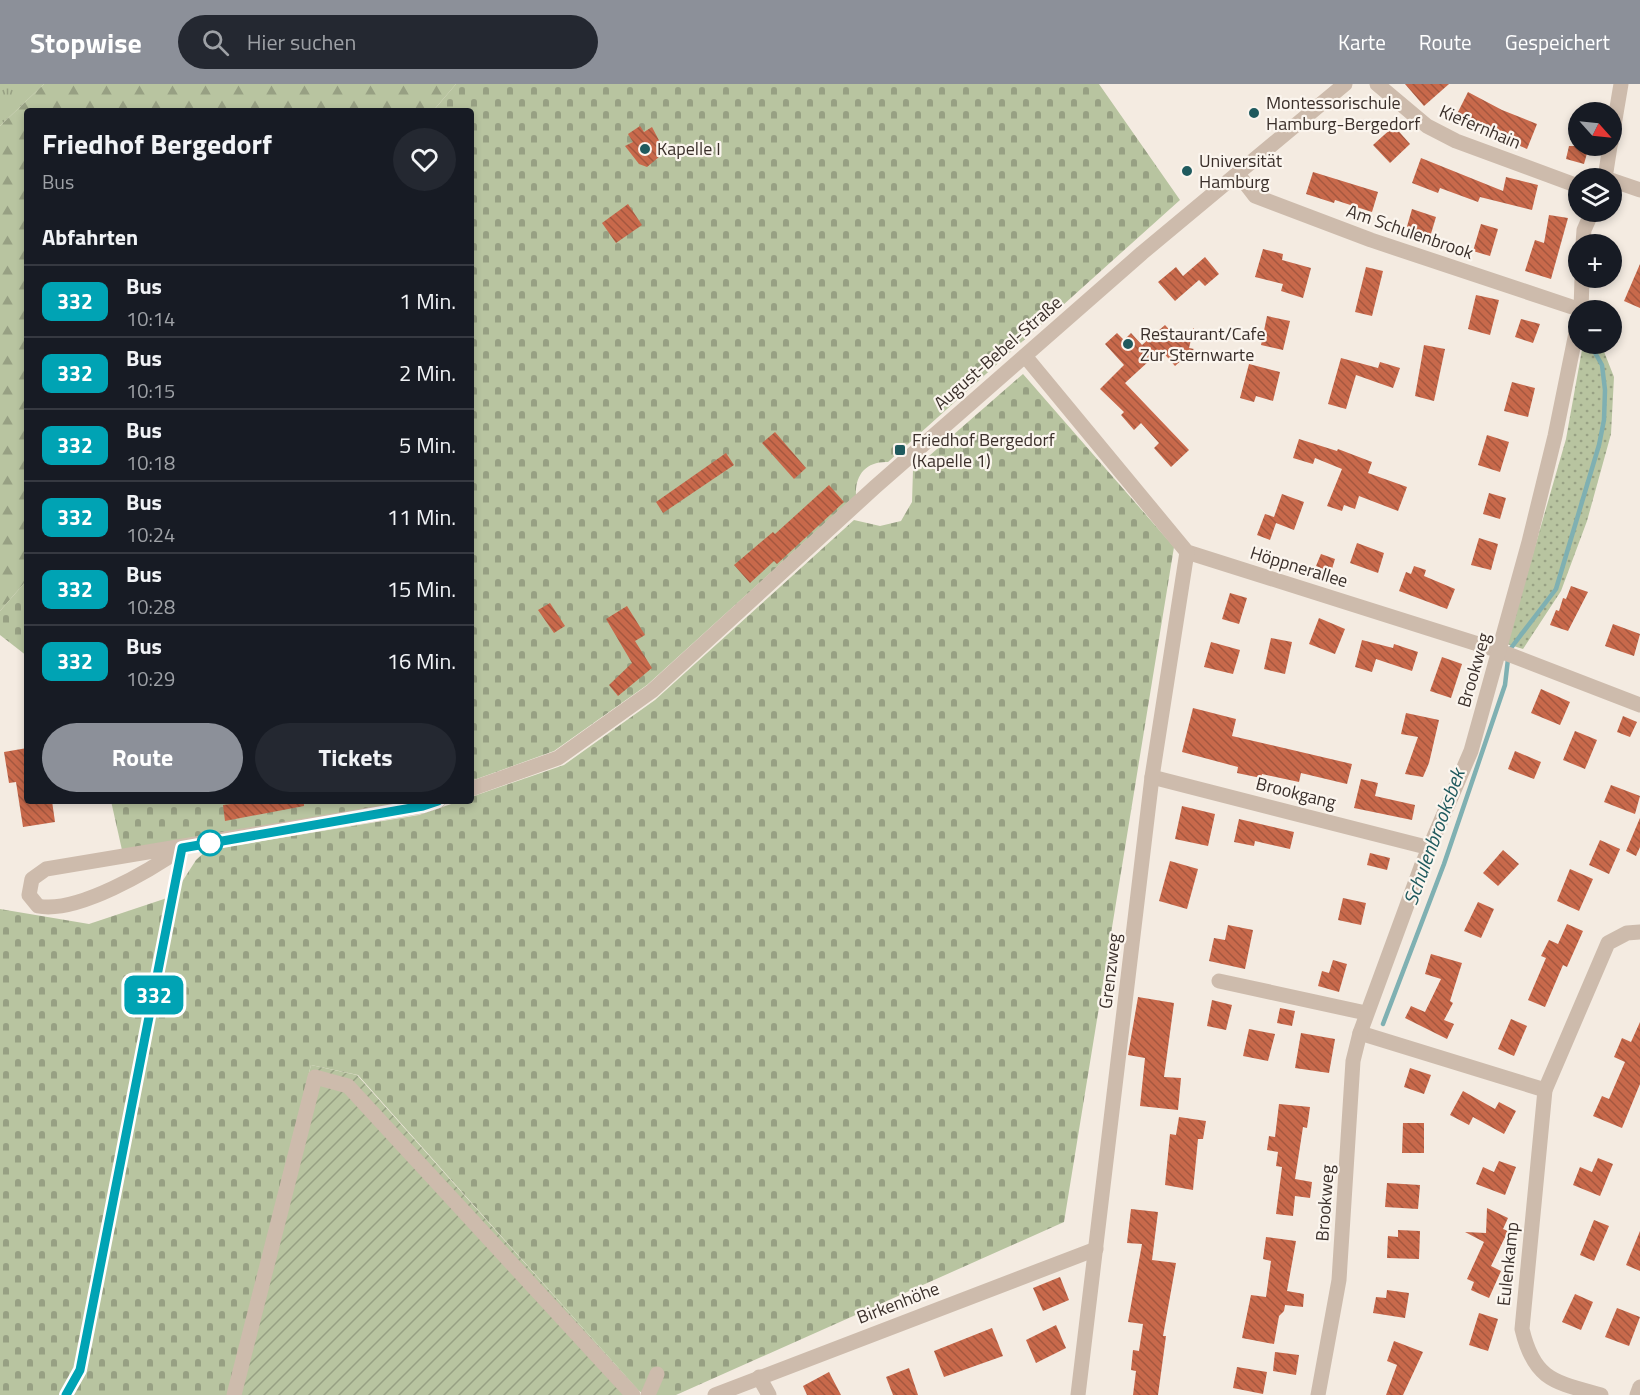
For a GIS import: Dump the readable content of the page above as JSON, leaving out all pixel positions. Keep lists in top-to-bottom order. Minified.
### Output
{"streets":{"street":["Kiefernhain","Am Schulenbrook","August-Bebel-Straße","Höppnerallee","Brookweg","Brookgang","Grenzweg","Eulenkamp","Birkenhöhe"]},"crossings":[["Am Schulenbrook","August-Bebel-Straße"],["Höppnerallee","Brookweg"],["Höppnerallee","Grenzweg"],["Brookweg","Brookgang"],["Brookgang","Grenzweg"],["Grenzweg","Birkenhöhe"]],"water":["Schulenbrooksbek"],"places":{"other":["Montessorischule Hamburg-Bergedorf","Kapelle I","Universität Hamburg","Restaurant/Cafe Zur Sternwarte"],"transit":["Friedhof Bergedorf (Kapelle 1)"]},"lines":["bus line 332"],"north":"bottom right","page":{"header":"Stopwise","search":"Hier suchen","nav":["Karte","Route","Gespeichert"],"on_map":"332","map_buttons":["+","−"],"heading":[["Friedhof Bergedorf","Bus"],"Abfahrten"],"list":[{"mark":"332","name":"Bus","note":"10:14","value":"1 Min."},{"mark":"332","name":"Bus","note":"10:15","value":"2 Min."},{"mark":"332","name":"Bus","note":"10:18","value":"5 Min."},{"mark":"332","name":"Bus","note":"10:24","value":"11 Min."},{"mark":"332","name":"Bus","note":"10:28","value":"15 Min."},{"mark":"332","name":"Bus","note":"10:29","value":"16 Min."}],"buttons":["Route","Tickets"]}}
